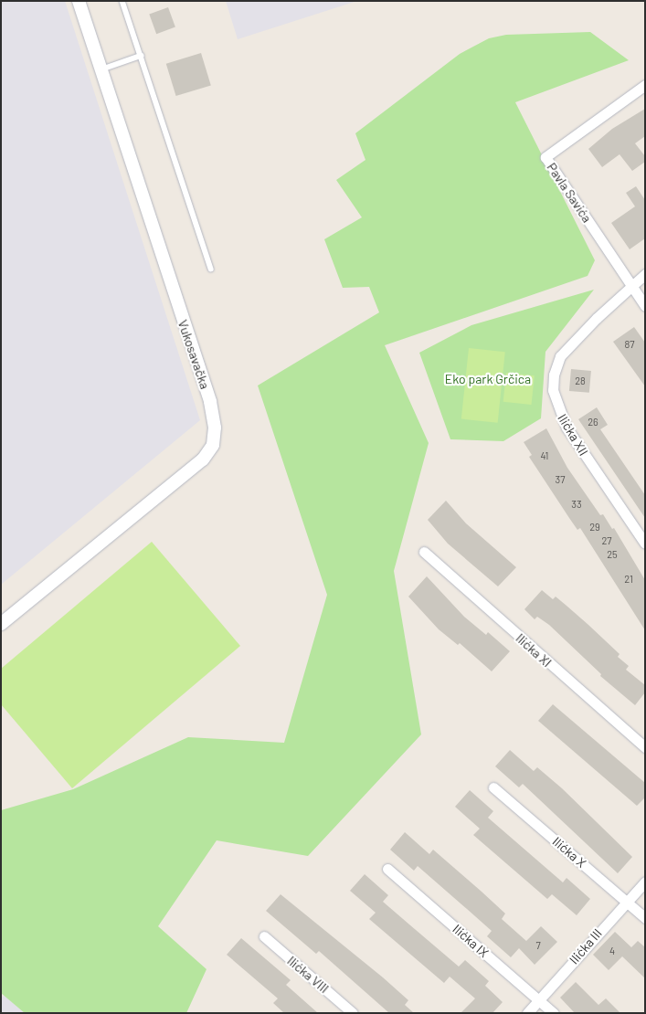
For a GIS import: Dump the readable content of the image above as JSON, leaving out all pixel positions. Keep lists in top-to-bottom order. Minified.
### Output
{"streets":{"street":["Pavla Savića","Vukosavačka","Ilićka XII","Ilićka XI","Ilićka X","Ilićka IX","Ilićka III","Ilićka VIII"]},"crossings":[["Pavla Savića","Ilićka XII"],["Ilićka X","Ilićka III"],["Ilićka IX","Ilićka III"]],"parks":["Eko park Grčica"],"house_numbers":["87","28","26","41","37","33","29","27","25","21","7","4"]}
